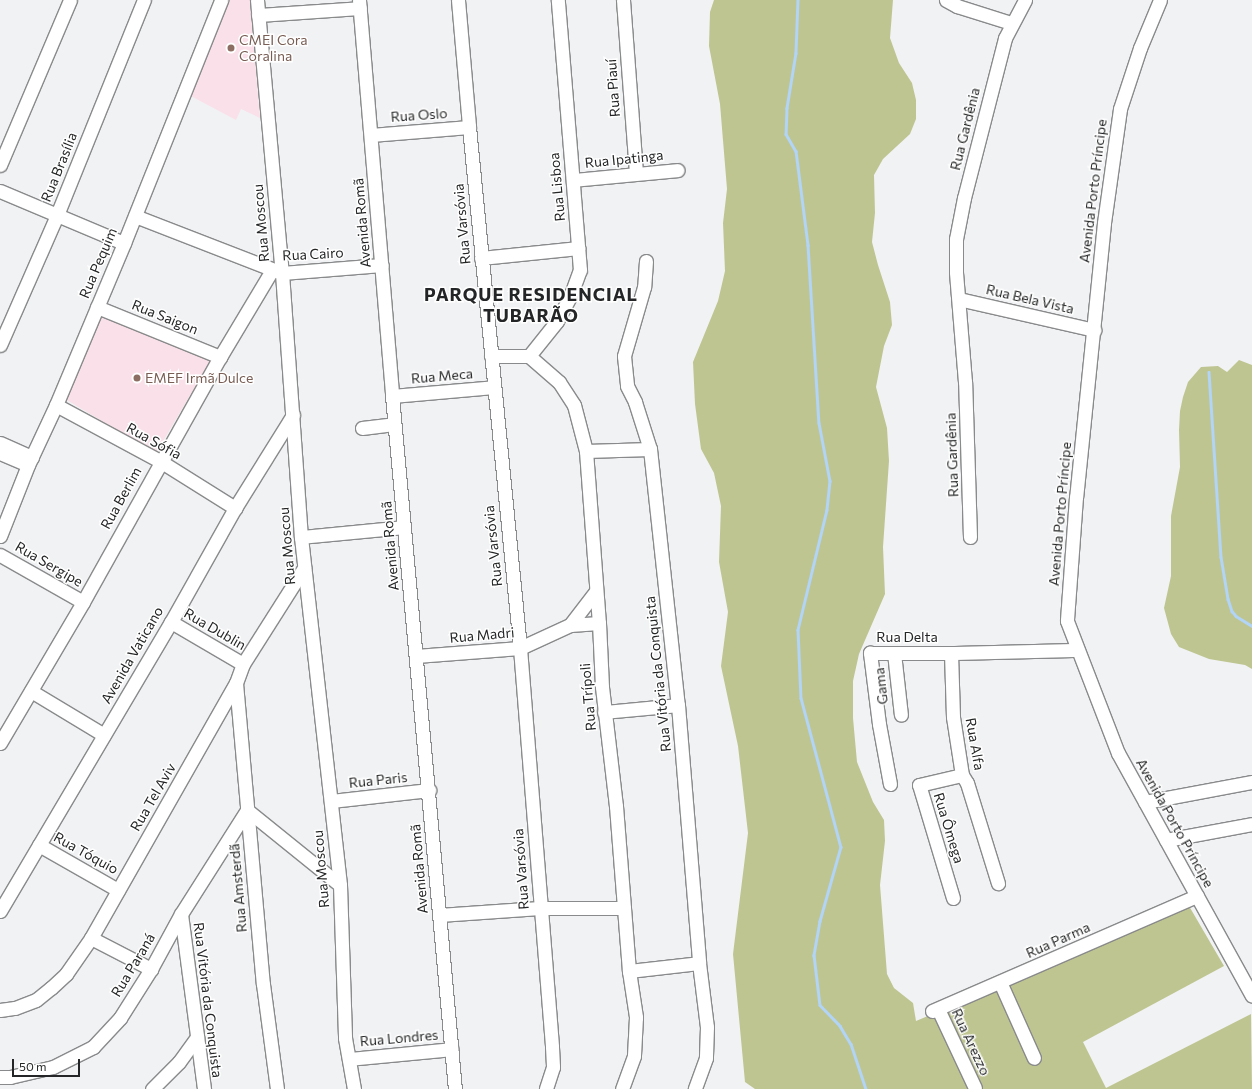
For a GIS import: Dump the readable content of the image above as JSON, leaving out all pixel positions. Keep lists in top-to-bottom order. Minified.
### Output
{"streets":{"street":["Rua Piauí","Rua Oslo","Rua Gardênia","Rua Ipatinga","Rua Brasília","Rua Lisboa","Avenida Porto Príncipe","Rua Moscou","Avenida Romã","Rua Varsóvia","Rua Cairo","Rua Pequim","Rua Bela Vista","Rua Saigon","Rua Meca","Rua Sófia","Rua Berlim","Rua Sergipe","Rua Dublin","Rua Madri","Rua Delta","Avenida Vaticano","Rua Vitória da Conquista","Gama","Rua Trípoli","Rua Alfa","Rua Paris","Rua Tel Aviv","Rua Ômega","Rua Tóquio","Rua Amsterdã","Rua Parma","Rua Paraná","Rua Londres","Rua Arezzo"]},"crossings":[["Rua Piauí","Rua Ipatinga"],["Rua Oslo","Avenida Romã"],["Rua Oslo","Rua Varsóvia"],["Rua Gardênia","Rua Bela Vista"],["Rua Ipatinga","Rua Lisboa"],["Rua Lisboa","Rua Trípoli"],["Avenida Porto Príncipe","Rua Bela Vista"],["Avenida Porto Príncipe","Rua Delta"],["Avenida Porto Príncipe","Rua Parma"],["Rua Moscou","Rua Cairo"],["Rua Moscou","Rua Berlim"],["Rua Moscou","Avenida Vaticano"],["Rua Moscou","Rua Paris"],["Rua Moscou","Rua Tel Aviv"],["Rua Moscou","Rua Londres"],["Avenida Romã","Rua Cairo"],["Avenida Romã","Rua Meca"],["Avenida Romã","Rua Madri"],["Avenida Romã","Rua Paris"],["Avenida Romã","Rua Londres"],["Rua Varsóvia","Rua Meca"],["Rua Varsóvia","Rua Madri"],["Rua Cairo","Rua Pequim"],["Rua Cairo","Rua Berlim"],["Rua Pequim","Rua Saigon"],["Rua Pequim","Rua Sófia"],["Rua Saigon","Rua Berlim"],["Rua Sófia","Rua Berlim"],["Rua Sófia","Avenida Vaticano"],["Rua Berlim","Rua Sergipe"],["Rua Dublin","Avenida Vaticano"],["Rua Dublin","Rua Tel Aviv"],["Rua Madri","Rua Trípoli"],["Rua Delta","Gama"],["Rua Delta","Rua Alfa"],["Avenida Vaticano","Rua Tóquio"],["Rua Vitória da Conquista","Rua Paraná"],["Rua Alfa","Rua Ômega"],["Rua Tel Aviv","Rua Tóquio"],["Rua Tel Aviv","Rua Amsterdã"],["Rua Amsterdã","Rua Paraná"],["Rua Parma","Rua Arezzo"]],"districts":["PARQUE RESIDENCIAL TUBARÃO"],"places":["CMEI Cora Coralina","EMEF Irmã Dulce"],"scale_bar":"50 m"}
